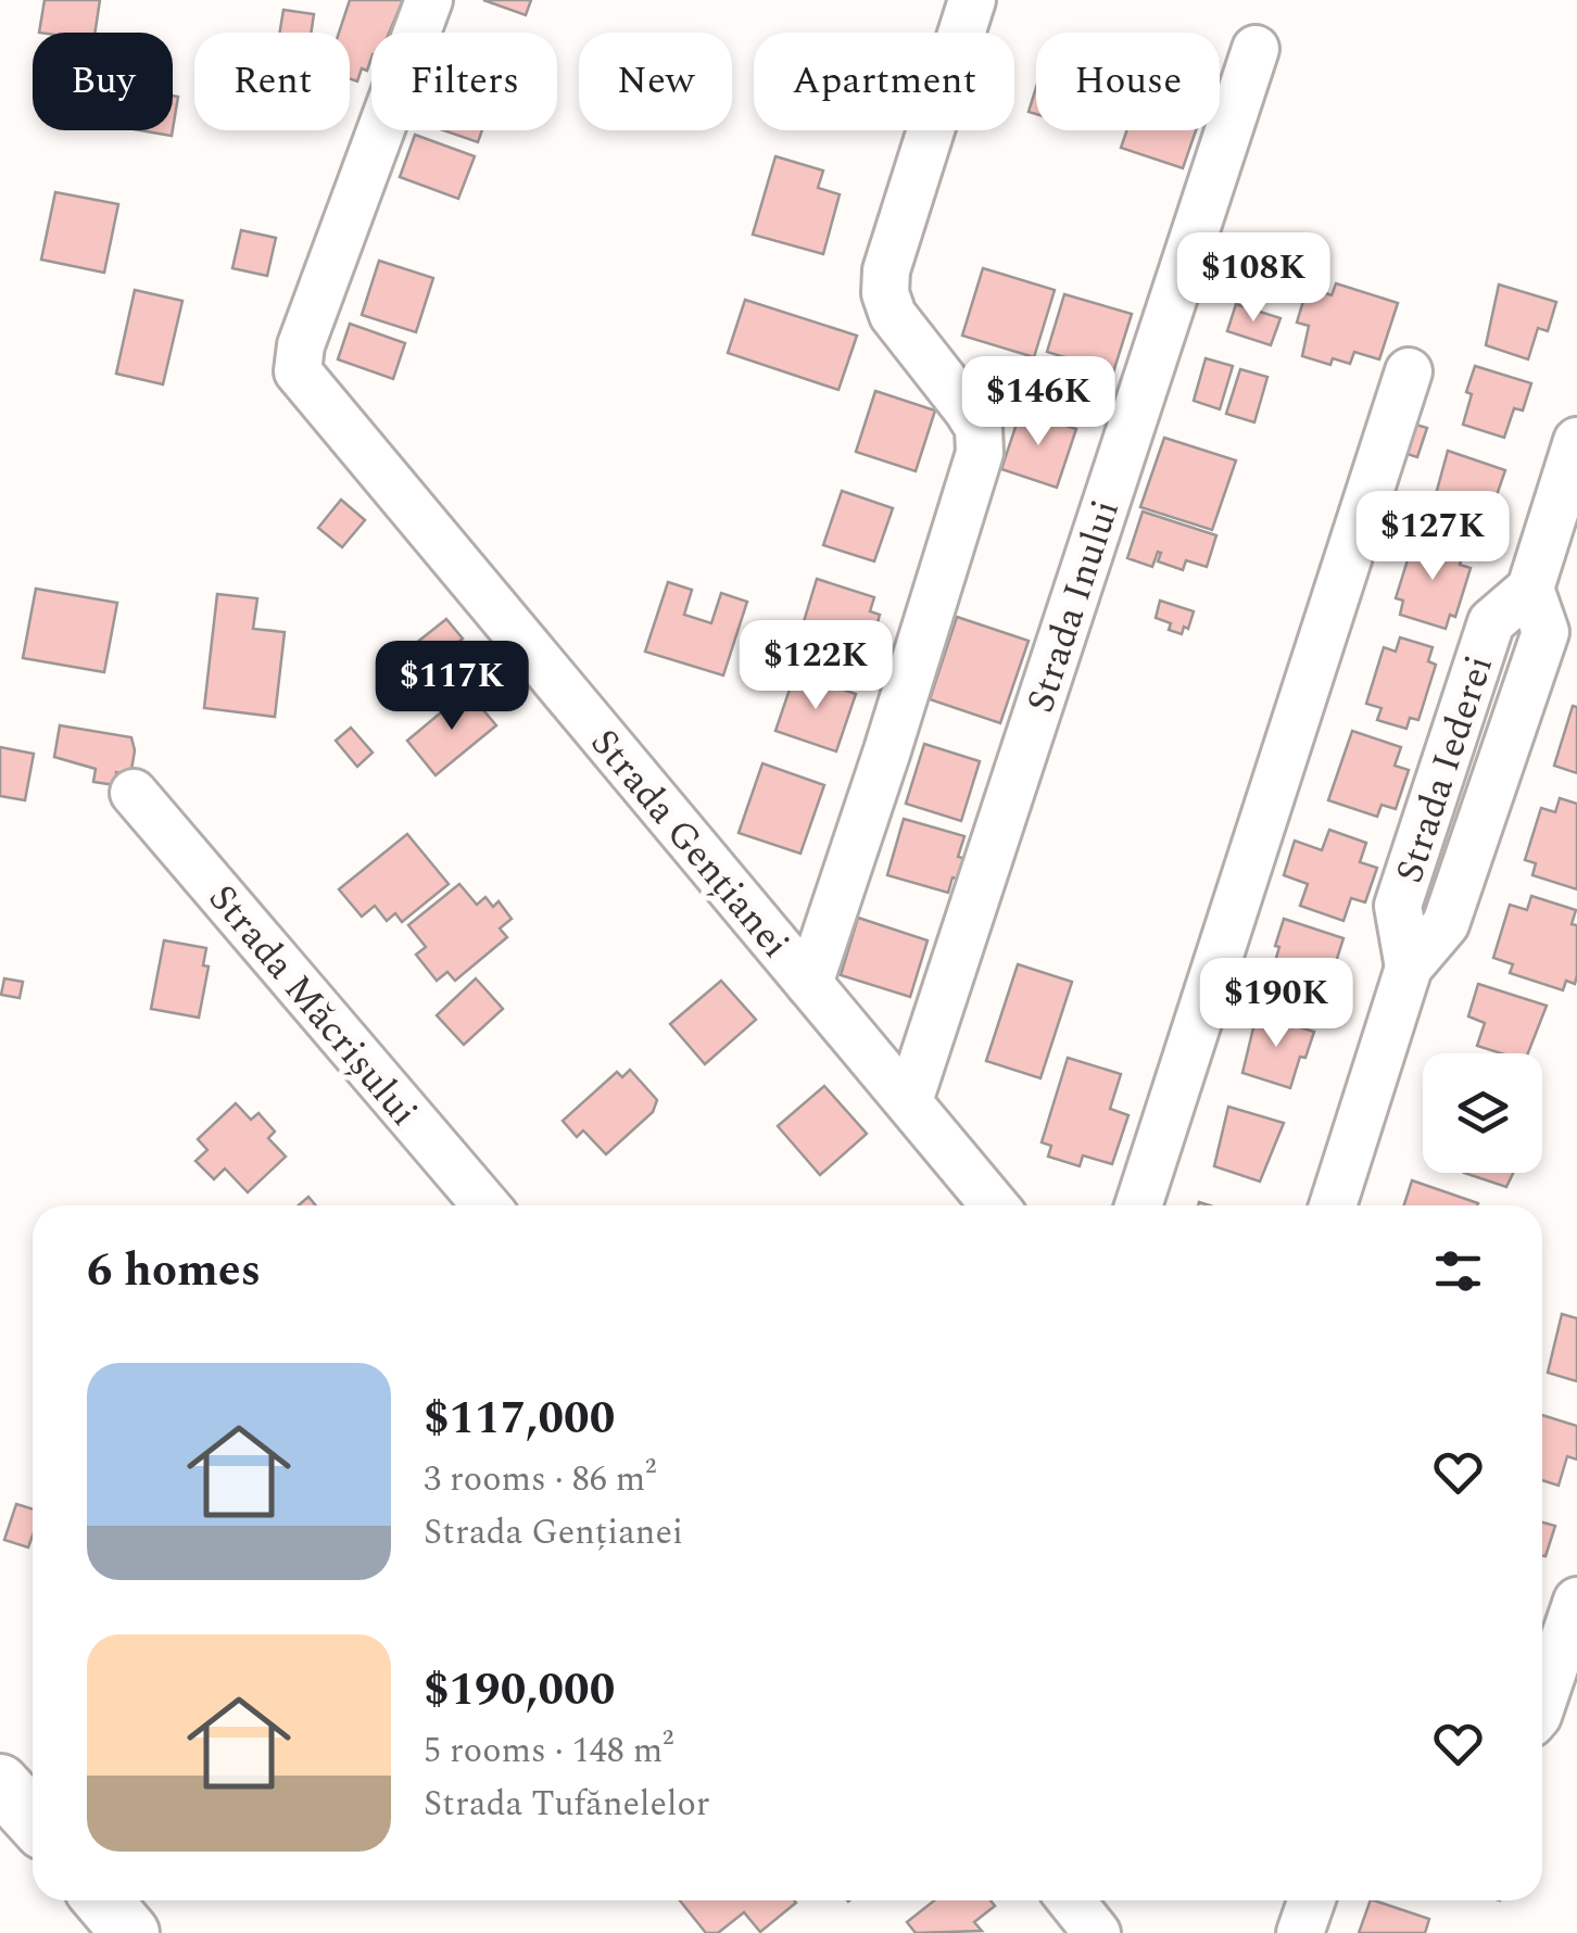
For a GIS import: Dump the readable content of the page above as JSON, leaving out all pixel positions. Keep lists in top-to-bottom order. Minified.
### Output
{"streets":{"street":["Strada Inului","Strada Iederei","Strada Gențianei","Strada Măcrișului"]},"crossings":[["Strada Inului","Strada Gențianei"]],"page":{"chip":["Buy","Rent","Filters","New","Apartment","House"],"price":["$108K","$146K","$127K","$122K","$117K","$190K"],"heading":"6 homes","list":[{"name":"$117,000","note":"3 rooms · 86 m² · Strada Gențianei"},{"name":"$190,000","note":"5 rooms · 148 m² · Strada Tufănelelor"}]}}
